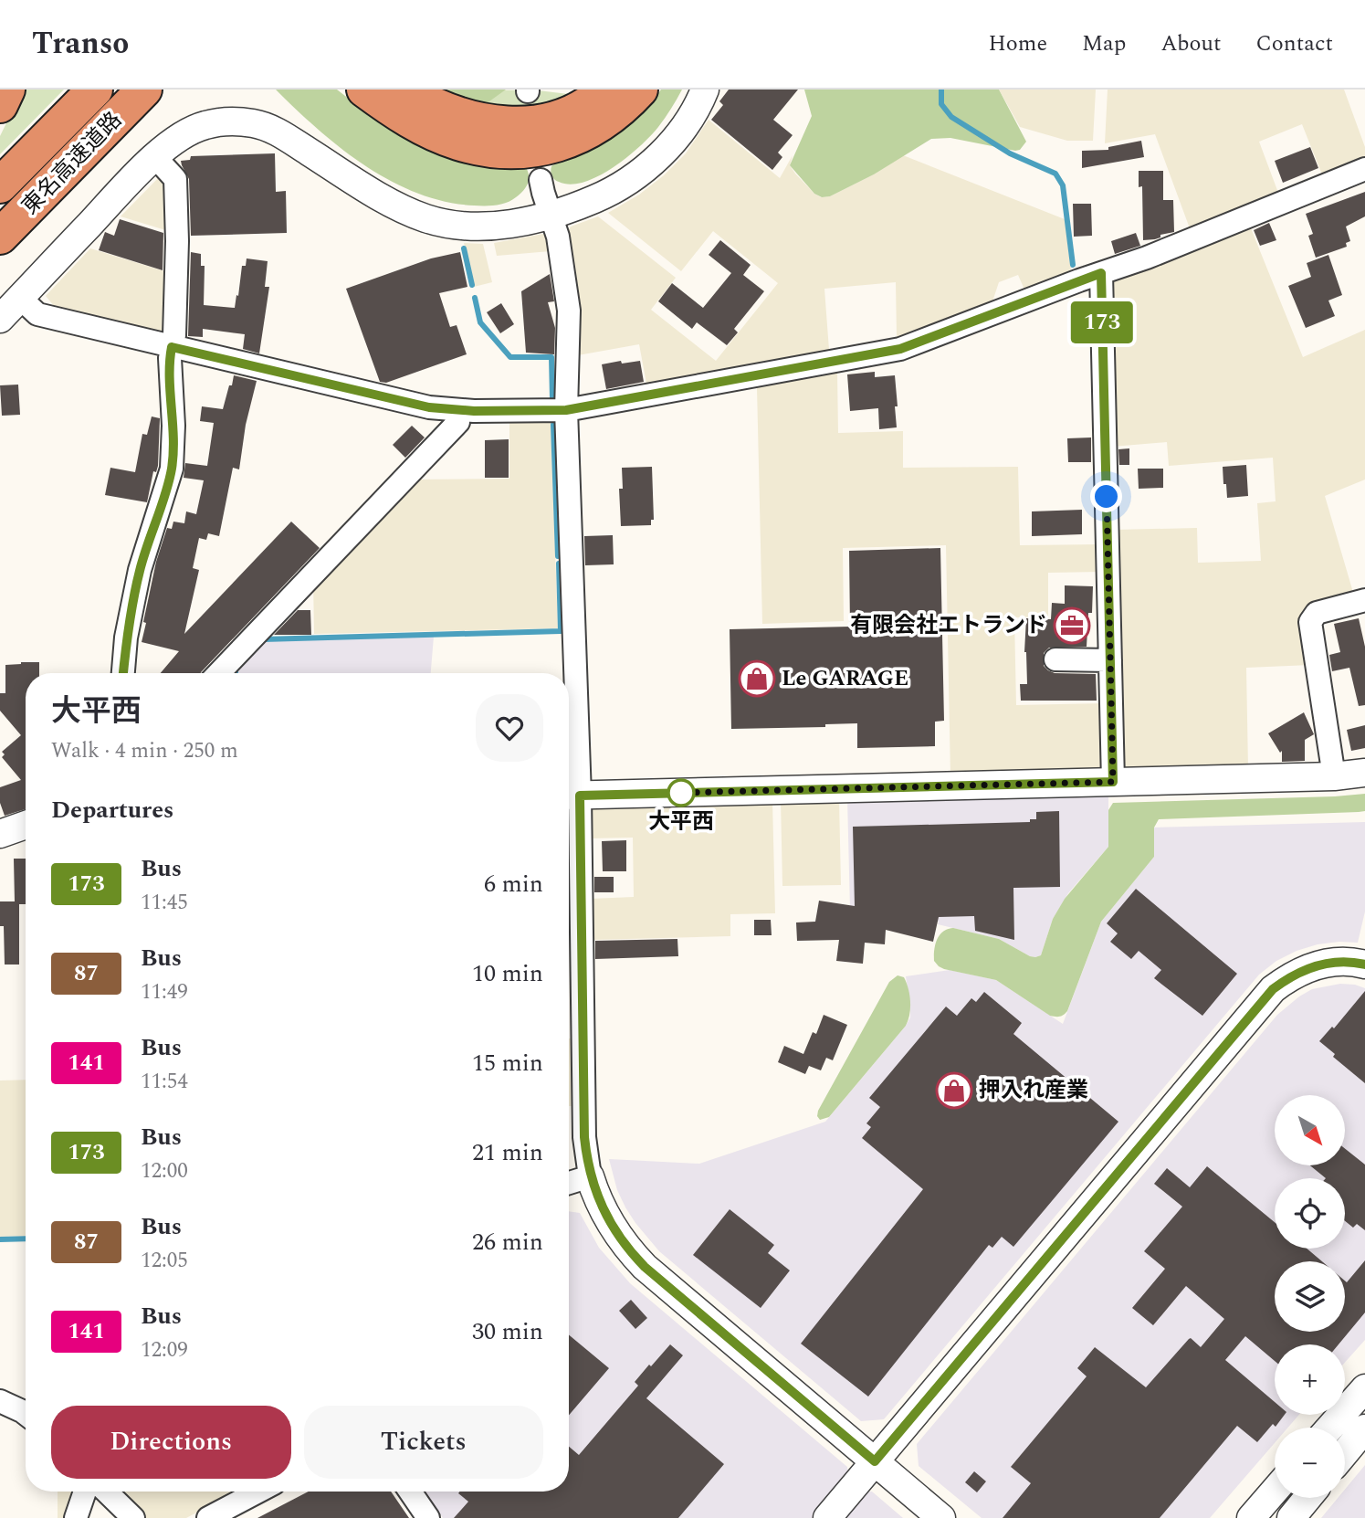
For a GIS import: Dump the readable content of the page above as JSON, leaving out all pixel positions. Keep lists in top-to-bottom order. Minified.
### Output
{"streets":{"highway":["東名高速道路"]},"places":{"office":["有限会社エトランド"],"shop":["Le GARAGE","押入れ産業"],"other":["大平西"]},"lines":["bus line 173"],"north":"bottom right","page":{"header":"Transo","nav":["Home","Map","About","Contact"],"on_map":"173","heading":[["大平西","Walk · 4 min · 250 m"],"Departures"],"list":[{"mark":"173","name":"Bus","note":"11:45","value":"6 min"},{"mark":"87","name":"Bus","note":"11:49","value":"10 min"},{"mark":"141","name":"Bus","note":"11:54","value":"15 min"},{"mark":"173","name":"Bus","note":"12:00","value":"21 min"},{"mark":"87","name":"Bus","note":"12:05","value":"26 min"},{"mark":"141","name":"Bus","note":"12:09","value":"30 min"}],"map_buttons":["+","−"],"buttons":["Directions","Tickets"]}}
